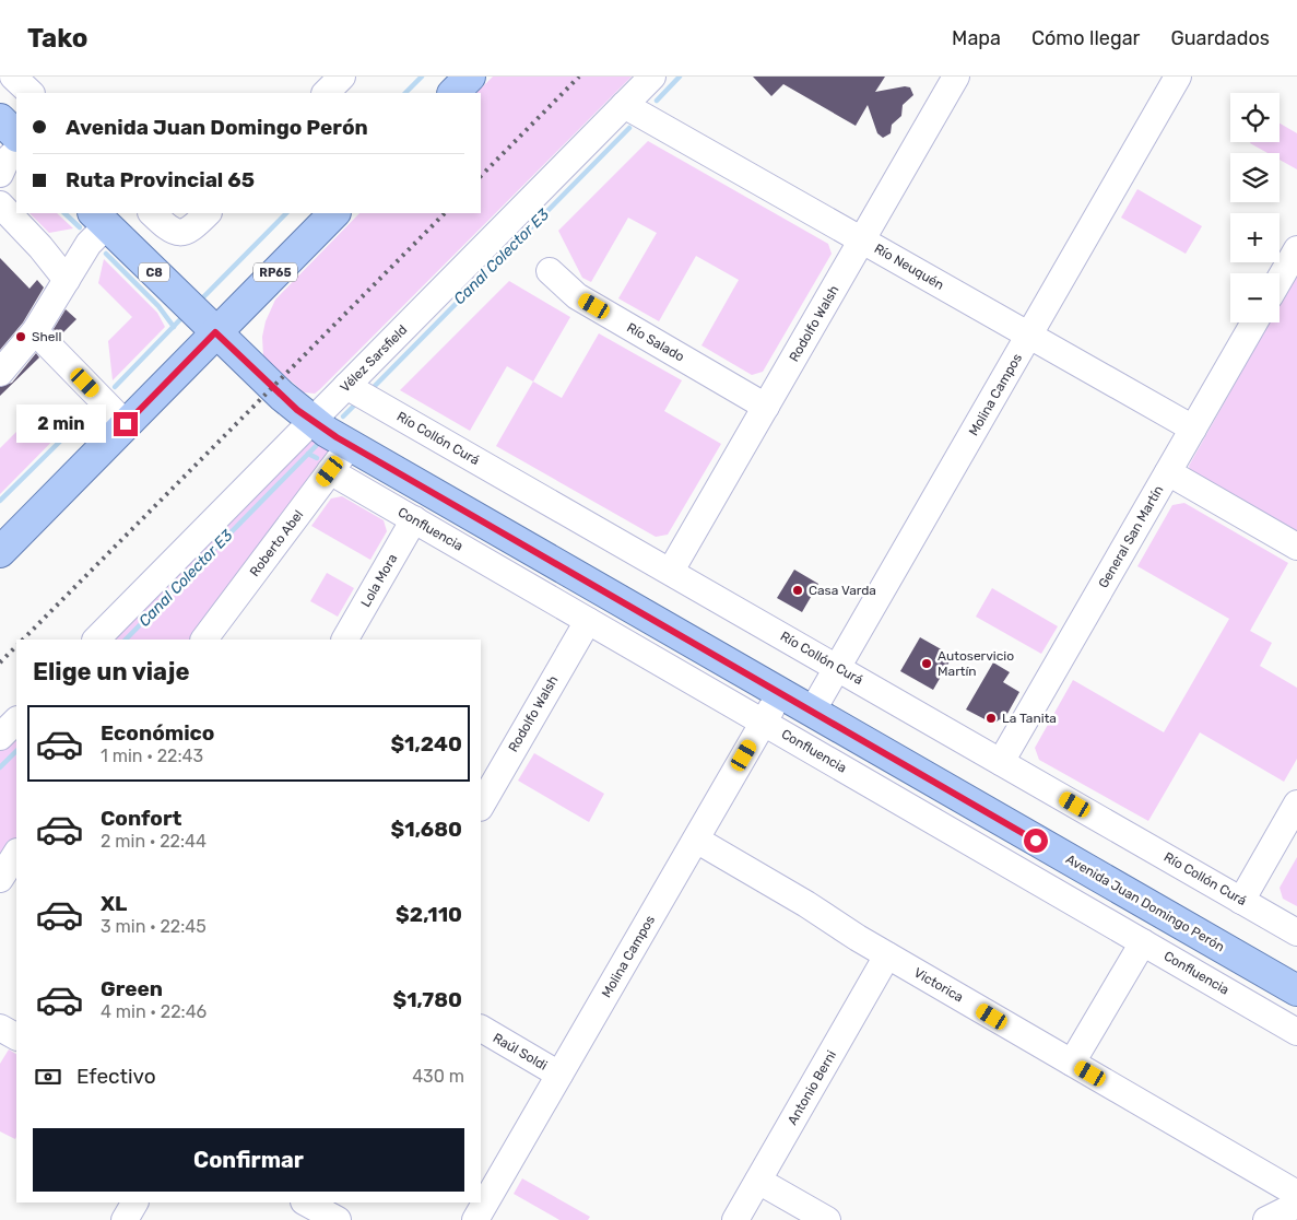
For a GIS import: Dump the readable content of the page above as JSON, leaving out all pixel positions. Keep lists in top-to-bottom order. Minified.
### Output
{"streets":{"main road":["C8","RP65","Avenida Juan Domingo Perón"],"street":["Río Neuquén","Rodolfo Walsh","Río Salado","Vélez Sarsfield","Molina Campos","Río Collón Curá","Confluencia","General San Martín","Roberto Abel","Lola Mora","Victorica","Raúl Soldi","Antonio Berni"]},"crossings":[["Río Neuquén","Rodolfo Walsh"],["Río Neuquén","Vélez Sarsfield"],["Río Neuquén","Molina Campos"],["Río Neuquén","General San Martín"],["C8","RP65"],["C8","Avenida Juan Domingo Perón"],["RP65","Avenida Juan Domingo Perón"],["Rodolfo Walsh","Río Salado"],["Rodolfo Walsh","Río Collón Curá"],["Rodolfo Walsh","Confluencia"],["Vélez Sarsfield","Río Collón Curá"],["Vélez Sarsfield","Avenida Juan Domingo Perón"],["Molina Campos","Río Collón Curá"],["Molina Campos","Confluencia"],["Molina Campos","Avenida Juan Domingo Perón"],["Molina Campos","Victorica"],["Molina Campos","Raúl Soldi"],["Río Collón Curá","General San Martín"],["Confluencia","Roberto Abel"],["Confluencia","Lola Mora"],["Roberto Abel","Avenida Juan Domingo Perón"],["Victorica","Antonio Berni"]],"water":["Canal Colector E3"],"places":["Shell","Casa Varda","Autoservicio Martín","La Tanita"],"page":{"header":"Tako","nav":["Mapa","Cómo llegar","Guardados"],"map_buttons":["+","−"],"banner":["Avenida Juan Domingo Perón","Ruta Provincial 65"],"bubble":"2 min","heading":"Elige un viaje","list":[{"name":"Económico","note":"1 min · 22:43","value":"$1,240"},{"name":"Confort","note":"2 min · 22:44","value":"$1,680"},{"name":"XL","note":"3 min · 22:45","value":"$2,110"},{"name":"Green","note":"4 min · 22:46","value":"$1,780"}],"pay":["Efectivo","430 m"],"buttons":"Confirmar"}}
